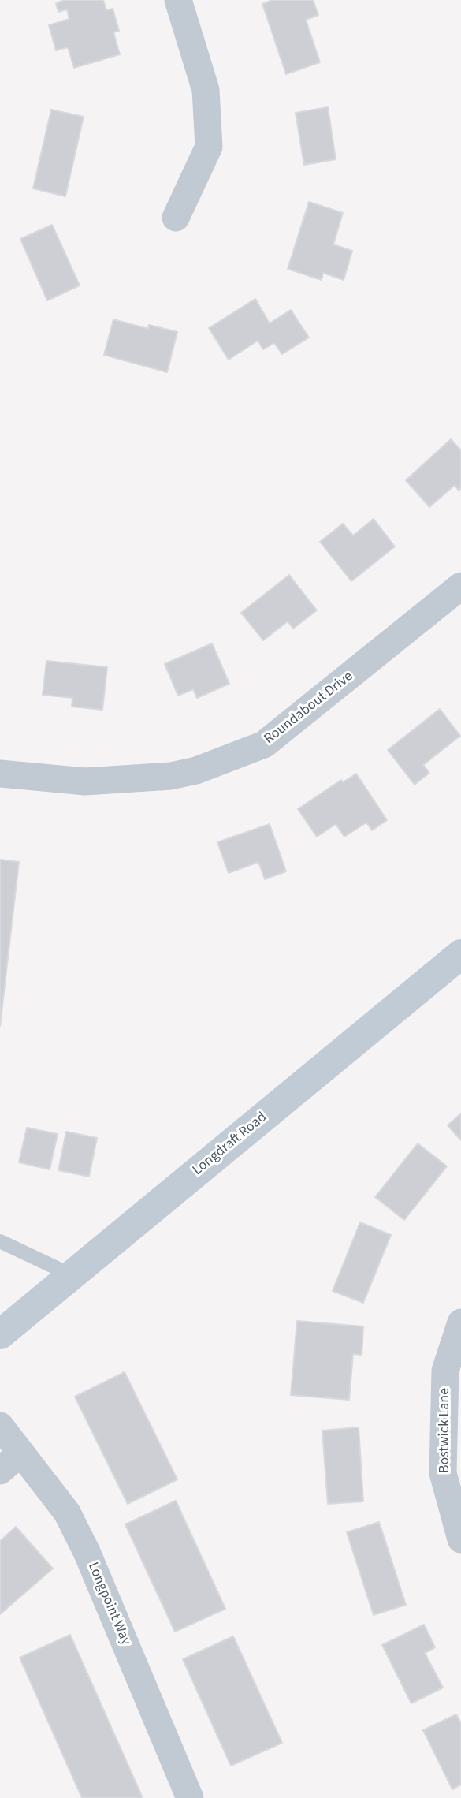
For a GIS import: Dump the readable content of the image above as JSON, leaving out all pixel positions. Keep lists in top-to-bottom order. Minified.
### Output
{"streets":{"street":["Roundabout Drive","Longdraft Road","Bostwick Lane","Longpoint Way"]}}
